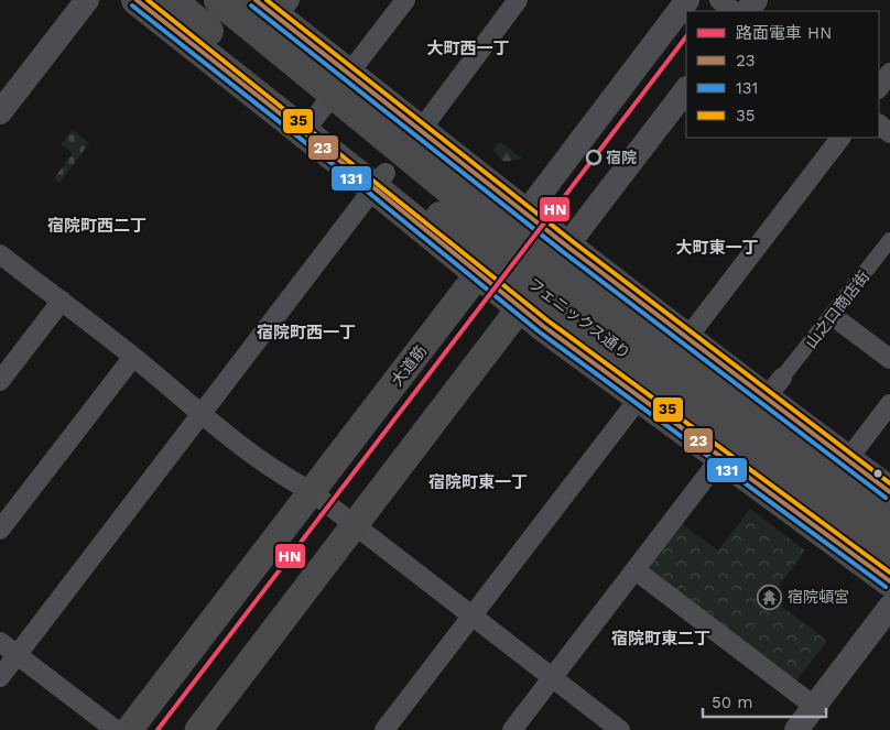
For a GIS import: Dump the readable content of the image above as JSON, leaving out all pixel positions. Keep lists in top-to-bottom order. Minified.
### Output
{"streets":{"highway":["フェニックス通り"],"main road":["大道筋"],"street":["山之口商店街"]},"crossings":[["山之口商店街","フェニックス通り"],["フェニックス通り","大道筋"]],"districts":["大町西一丁","宿院町西二丁","大町東一丁","宿院町西一丁","宿院町東一丁","宿院町東二丁"],"places":{"other":["宿院"],"temple":["宿院頓宮"]},"lines":["transit line 23","transit line 35","transit line 131","tram line HN"],"legend":["路面電車 HN","23","131","35"],"scale_bar":"50 m"}
